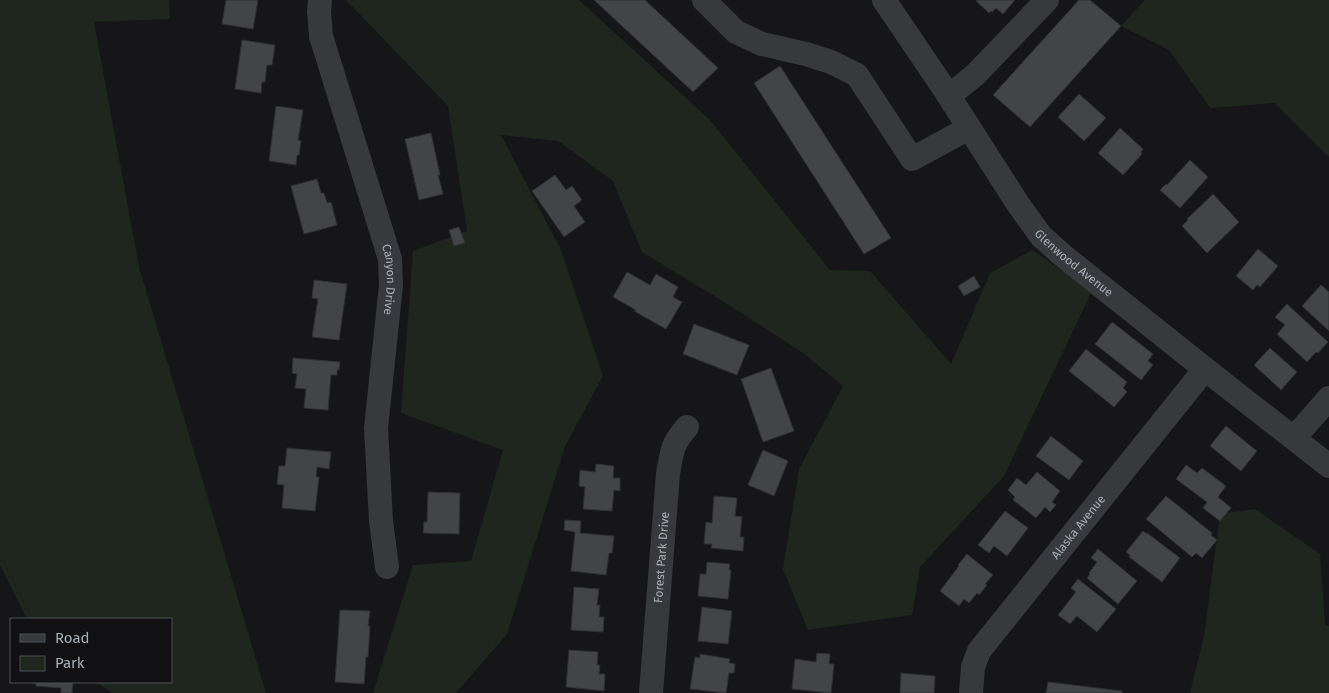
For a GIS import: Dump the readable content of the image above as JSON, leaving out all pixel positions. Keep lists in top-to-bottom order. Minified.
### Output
{"streets":{"street":["Glenwood Avenue","Canyon Drive","Alaska Avenue","Forest Park Drive"]},"crossings":[["Glenwood Avenue","Alaska Avenue"]],"legend":["Road","Park"]}
